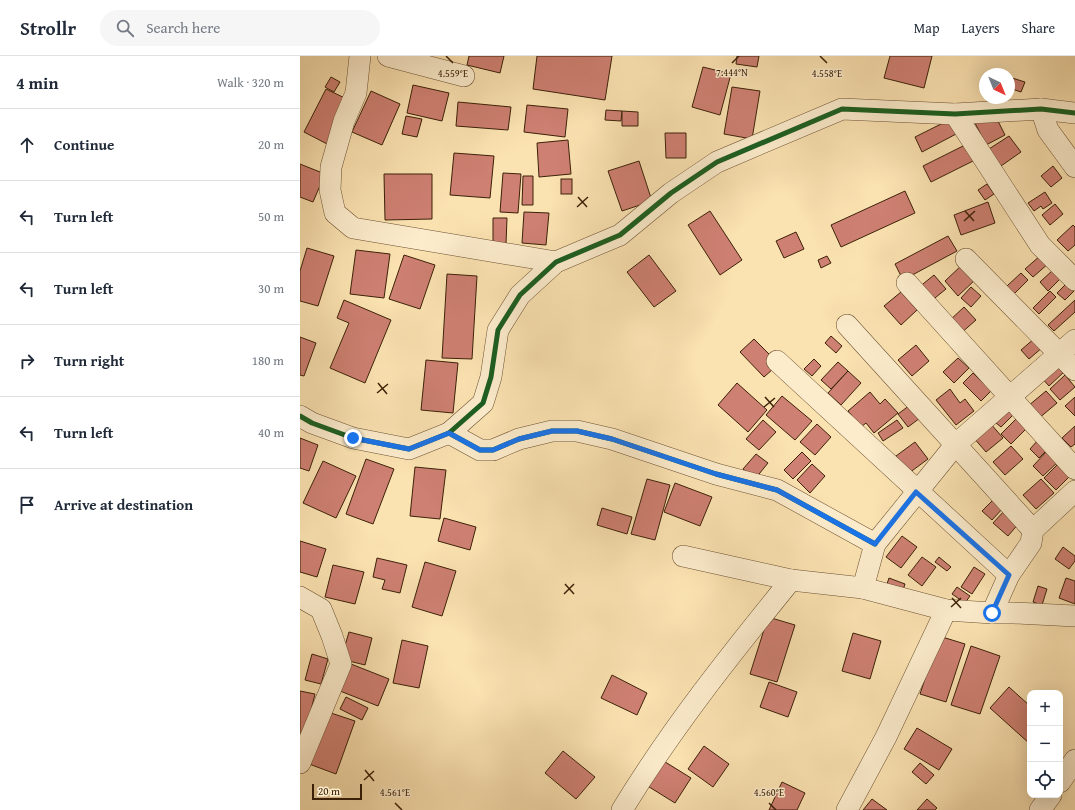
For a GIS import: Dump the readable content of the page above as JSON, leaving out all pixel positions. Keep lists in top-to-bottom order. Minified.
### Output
{"scale_bar":"20 m","north":"bottom right","page":{"header":"Strollr","search":"Search here","nav":["Map","Layers","Share"],"heading":["4 min","Walk · 320 m"],"list":[["Continue","20 m"],["Turn left","50 m"],["Turn left","30 m"],["Turn right","180 m"],["Turn left","40 m"],"Arrive at destination"],"map_buttons":["+","−"],"scale":"20 m"},"coordinates":["7.444°N","4.559°E","4.558°E","4.561°E","4.560°E"]}
